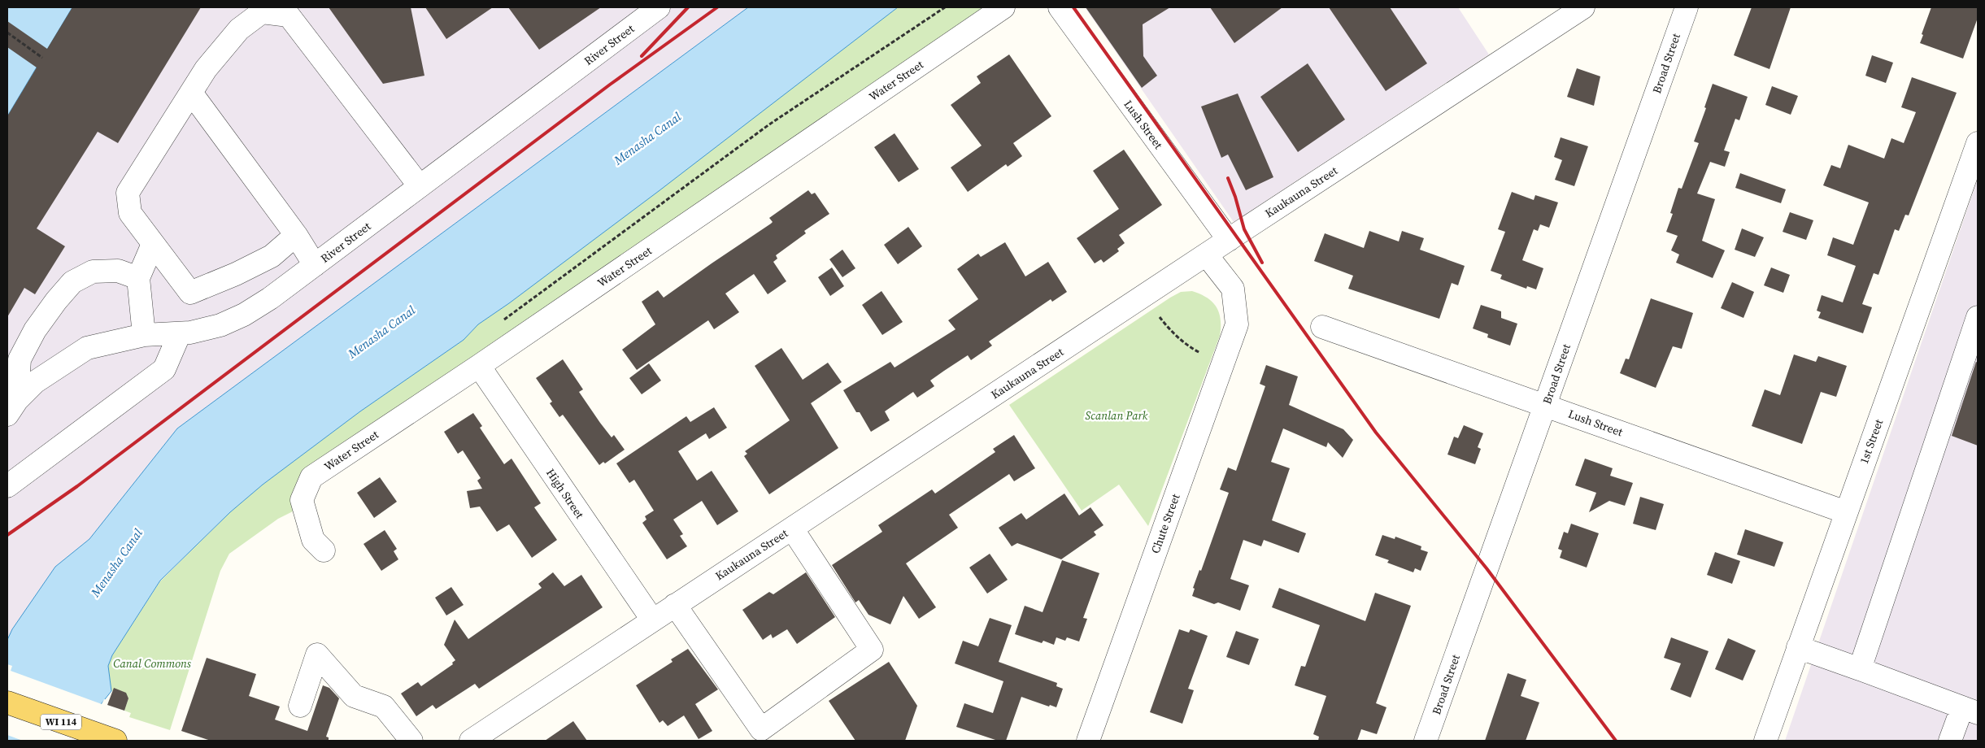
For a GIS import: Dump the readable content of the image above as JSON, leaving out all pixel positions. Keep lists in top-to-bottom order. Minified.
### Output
{"streets":{"main road":["WI 114"],"street":["River Street","Broad Street","Water Street","Lush Street","Kaukauna Street","1st Street","High Street","Chute Street"]},"crossings":[["Broad Street","Lush Street"],["Water Street","High Street"],["Lush Street","Kaukauna Street"],["Lush Street","1st Street"],["Kaukauna Street","High Street"],["Kaukauna Street","Chute Street"]],"water":["Menasha Canal"],"parks":["Scanlan Park","Canal Commons"]}
